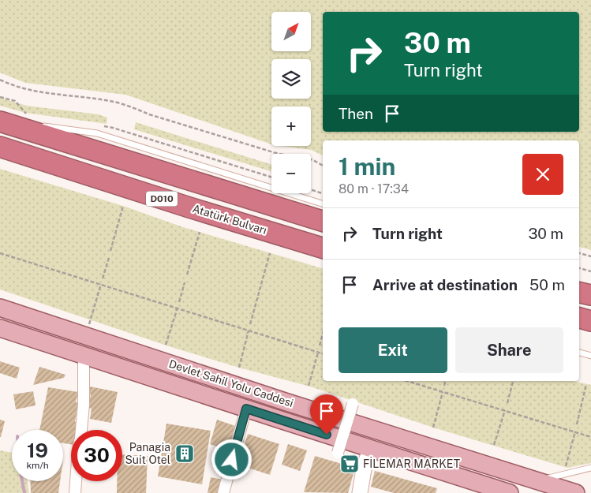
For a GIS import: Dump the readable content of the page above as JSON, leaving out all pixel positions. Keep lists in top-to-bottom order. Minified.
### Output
{"streets":{"highway":["D010","Atatürk Bulvarı"],"main road":["Devlet Sahil Yolu Caddesi"]},"places":{"building":["Panagia Suit Otel"],"supermarket":["FİLEMAR MARKET"]},"north":"top right","page":{"map_buttons":["+","−"],"turn":["30 m","Turn right"],"then":"Then","heading":["1 min","80 m · 17:34"],"list":[{"name":"Turn right","value":"30 m"},{"name":"Arrive at destination","value":"50 m"}],"buttons":["Exit","Share"],"speed":"19 km/h","limit":"30"}}
